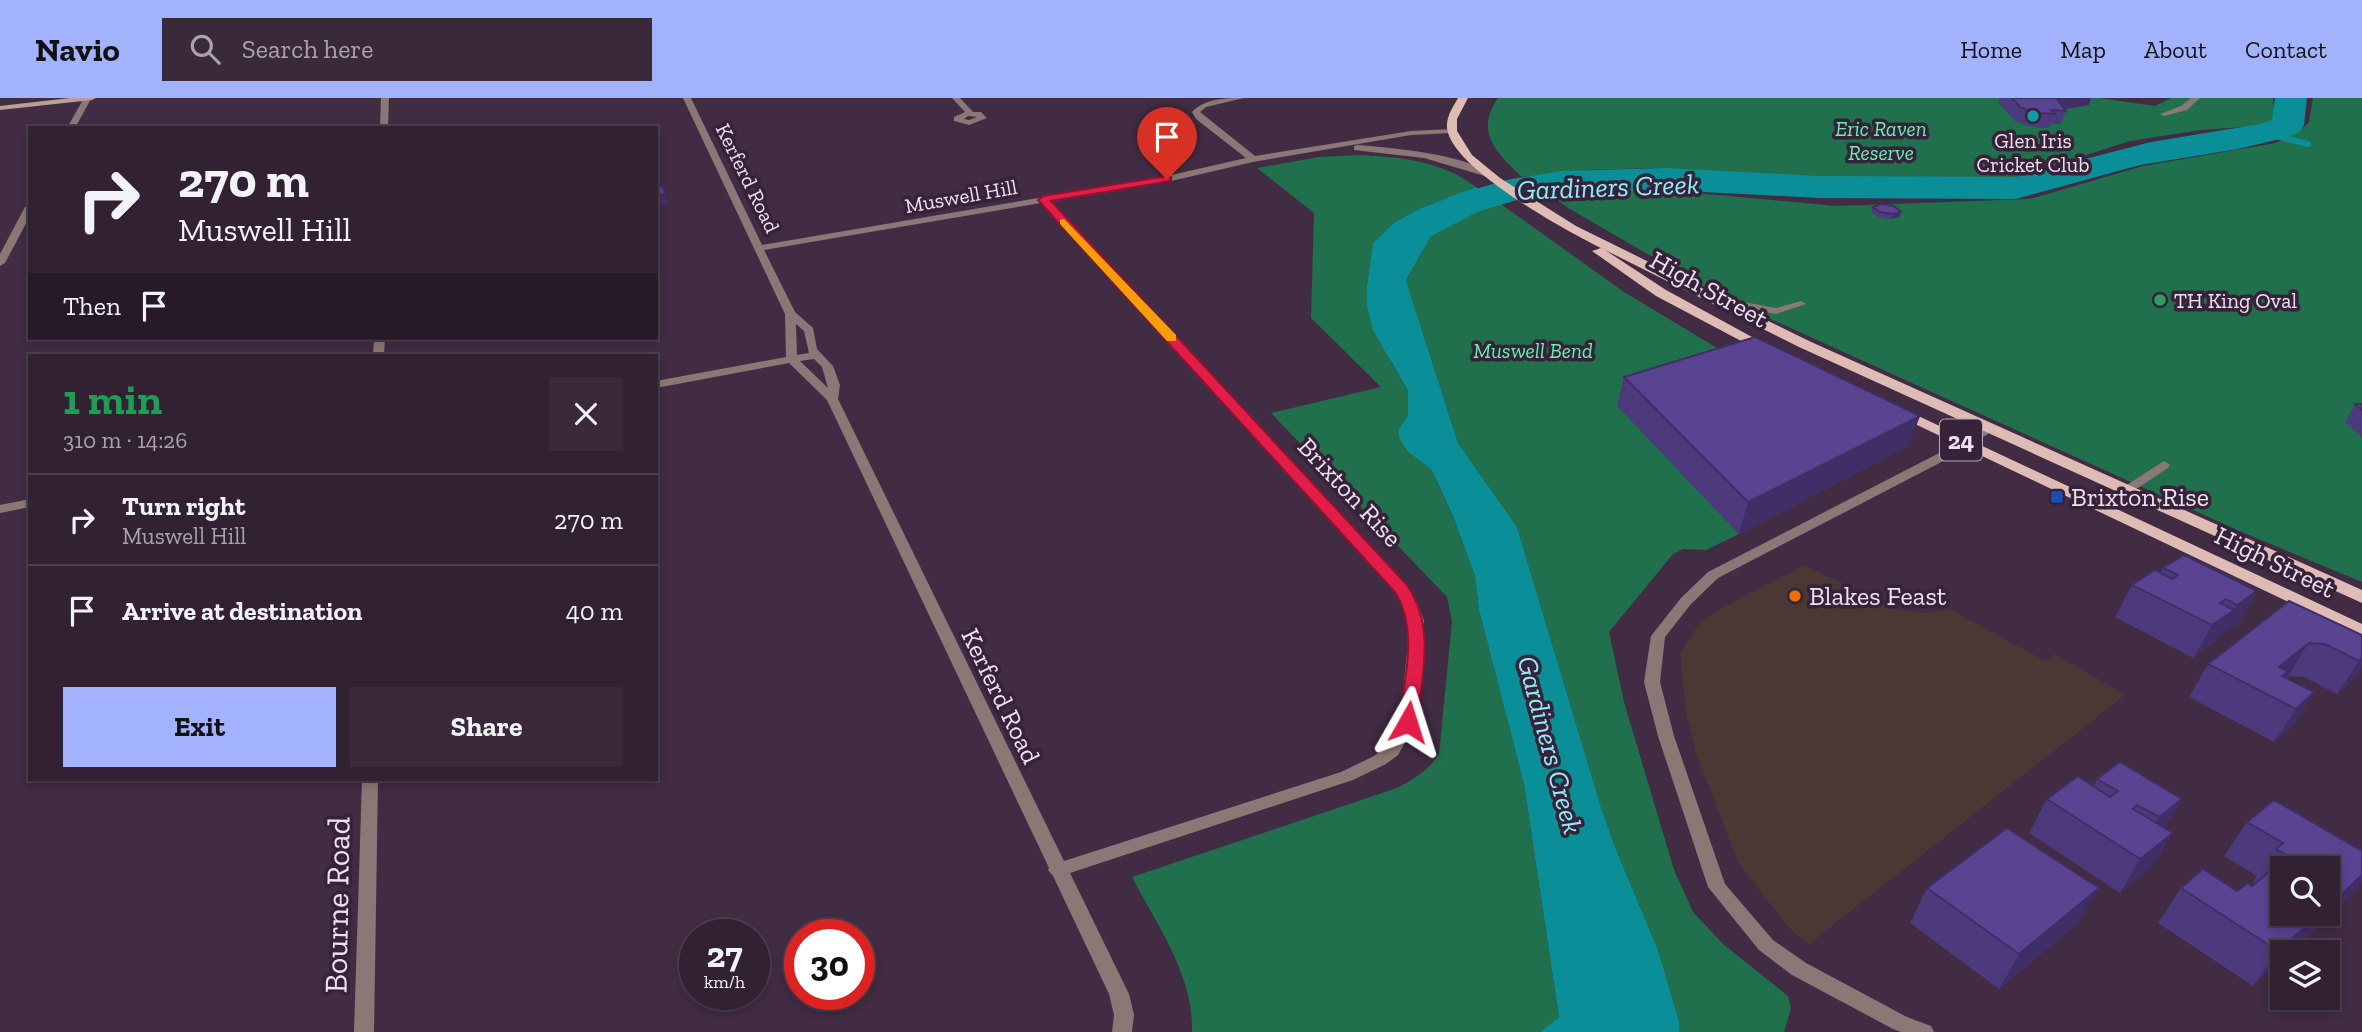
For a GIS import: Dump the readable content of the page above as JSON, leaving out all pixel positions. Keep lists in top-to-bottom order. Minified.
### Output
{"streets":{"main road":["High Street","24"],"street":["Kerferd Road","Muswell Hill","Brixton Rise","Bourne Road"]},"crossings":[["Kerferd Road","Muswell Hill"],["Kerferd Road","Brixton Rise"],["Muswell Hill","High Street"],["Muswell Hill","Brixton Rise"]],"water":["Gardiners Creek"],"parks":["Eric Raven Reserve","Muswell Bend"],"places":{"other":["Glen Iris Cricket Club","TH King Oval","Blakes Feast"],"transit":["Brixton Rise"]},"page":{"header":"Navio","search":"Search here","nav":["Home","Map","About","Contact"],"turn":["270 m","Muswell Hill"],"then":"Then","heading":["1 min","310 m · 14:26"],"list":[{"name":"Turn right","note":"Muswell Hill","value":"270 m"},{"name":"Arrive at destination","value":"40 m"}],"buttons":["Exit","Share"],"speed":"27 km/h","limit":"30"}}
